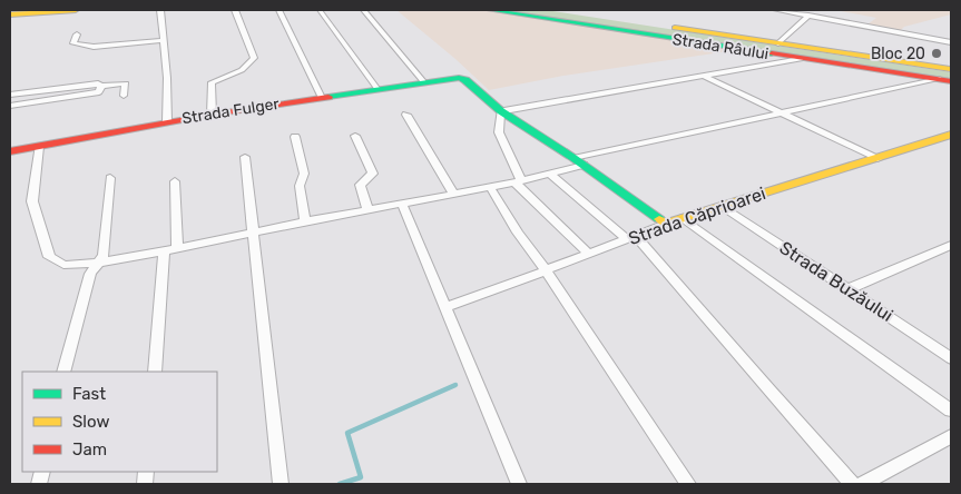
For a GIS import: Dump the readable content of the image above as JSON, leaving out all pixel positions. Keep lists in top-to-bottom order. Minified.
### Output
{"streets":{"main road":["Strada Râului","Strada Fulger","Strada Căprioarei"],"street":["Strada Buzăului"]},"crossings":[["Strada Căprioarei","Strada Buzăului"]],"places":["Bloc 20"],"legend":["Fast","Slow","Jam"]}
